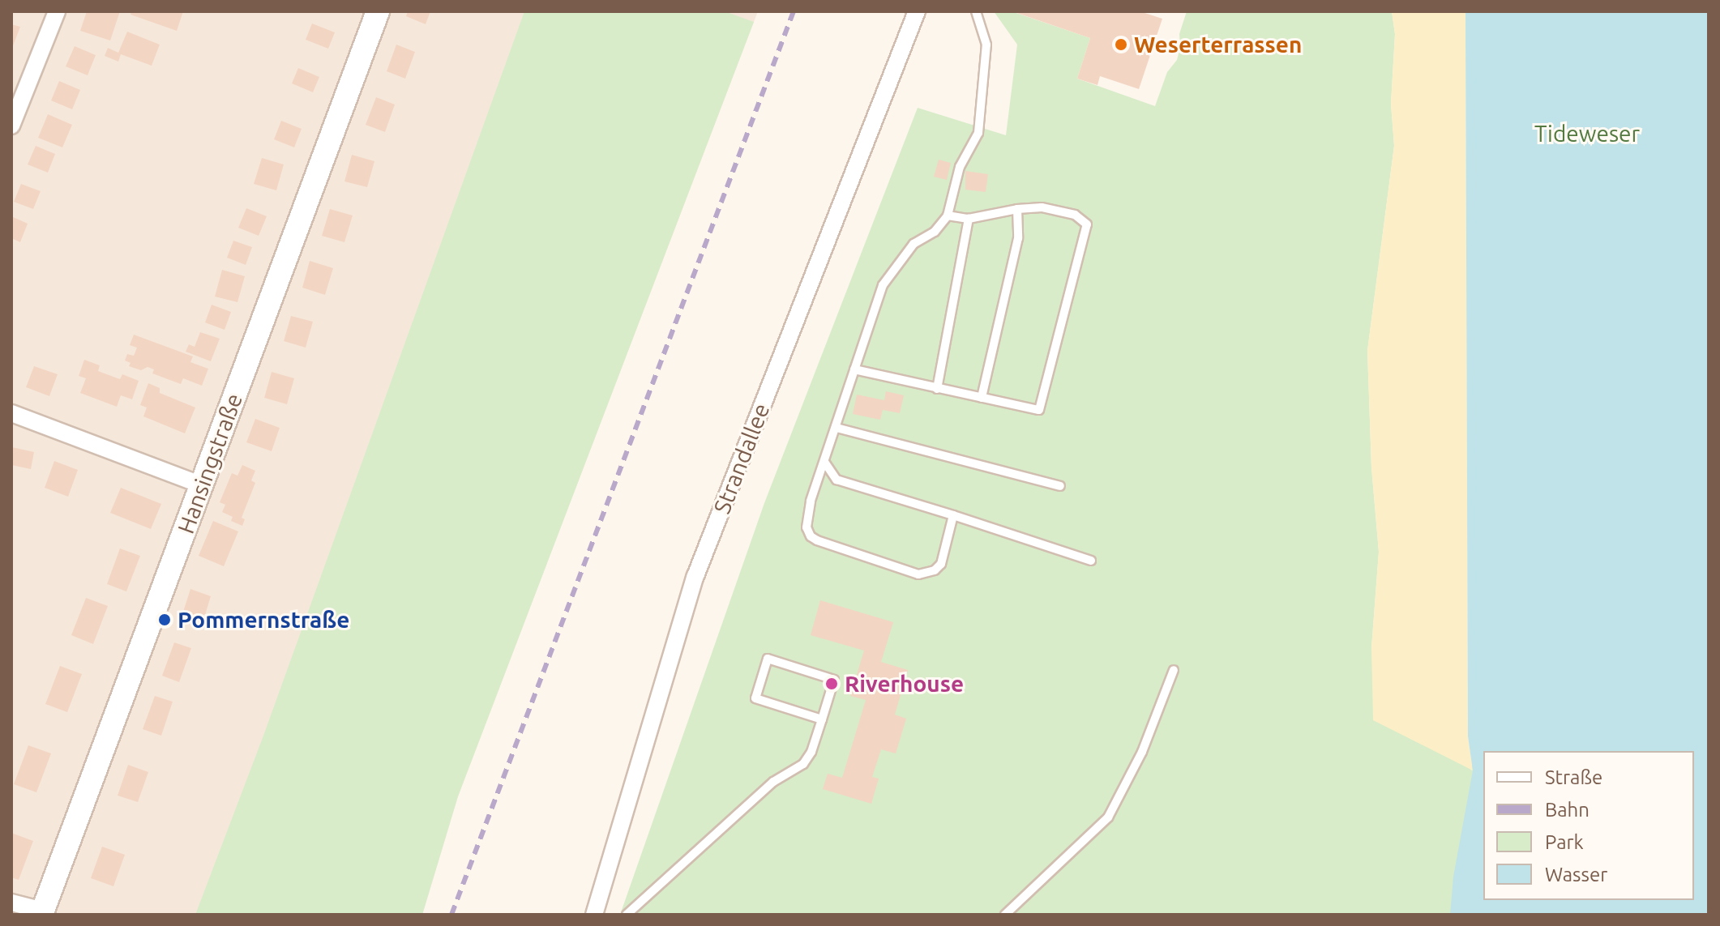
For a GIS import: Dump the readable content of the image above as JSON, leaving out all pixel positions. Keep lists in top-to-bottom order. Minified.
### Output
{"streets":{"street":["Strandallee","Hansingstraße"]},"parks":["Tideweser"],"places":["Weserterrassen","Pommernstraße","Riverhouse"],"legend":["Straße","Bahn","Park","Wasser"]}
